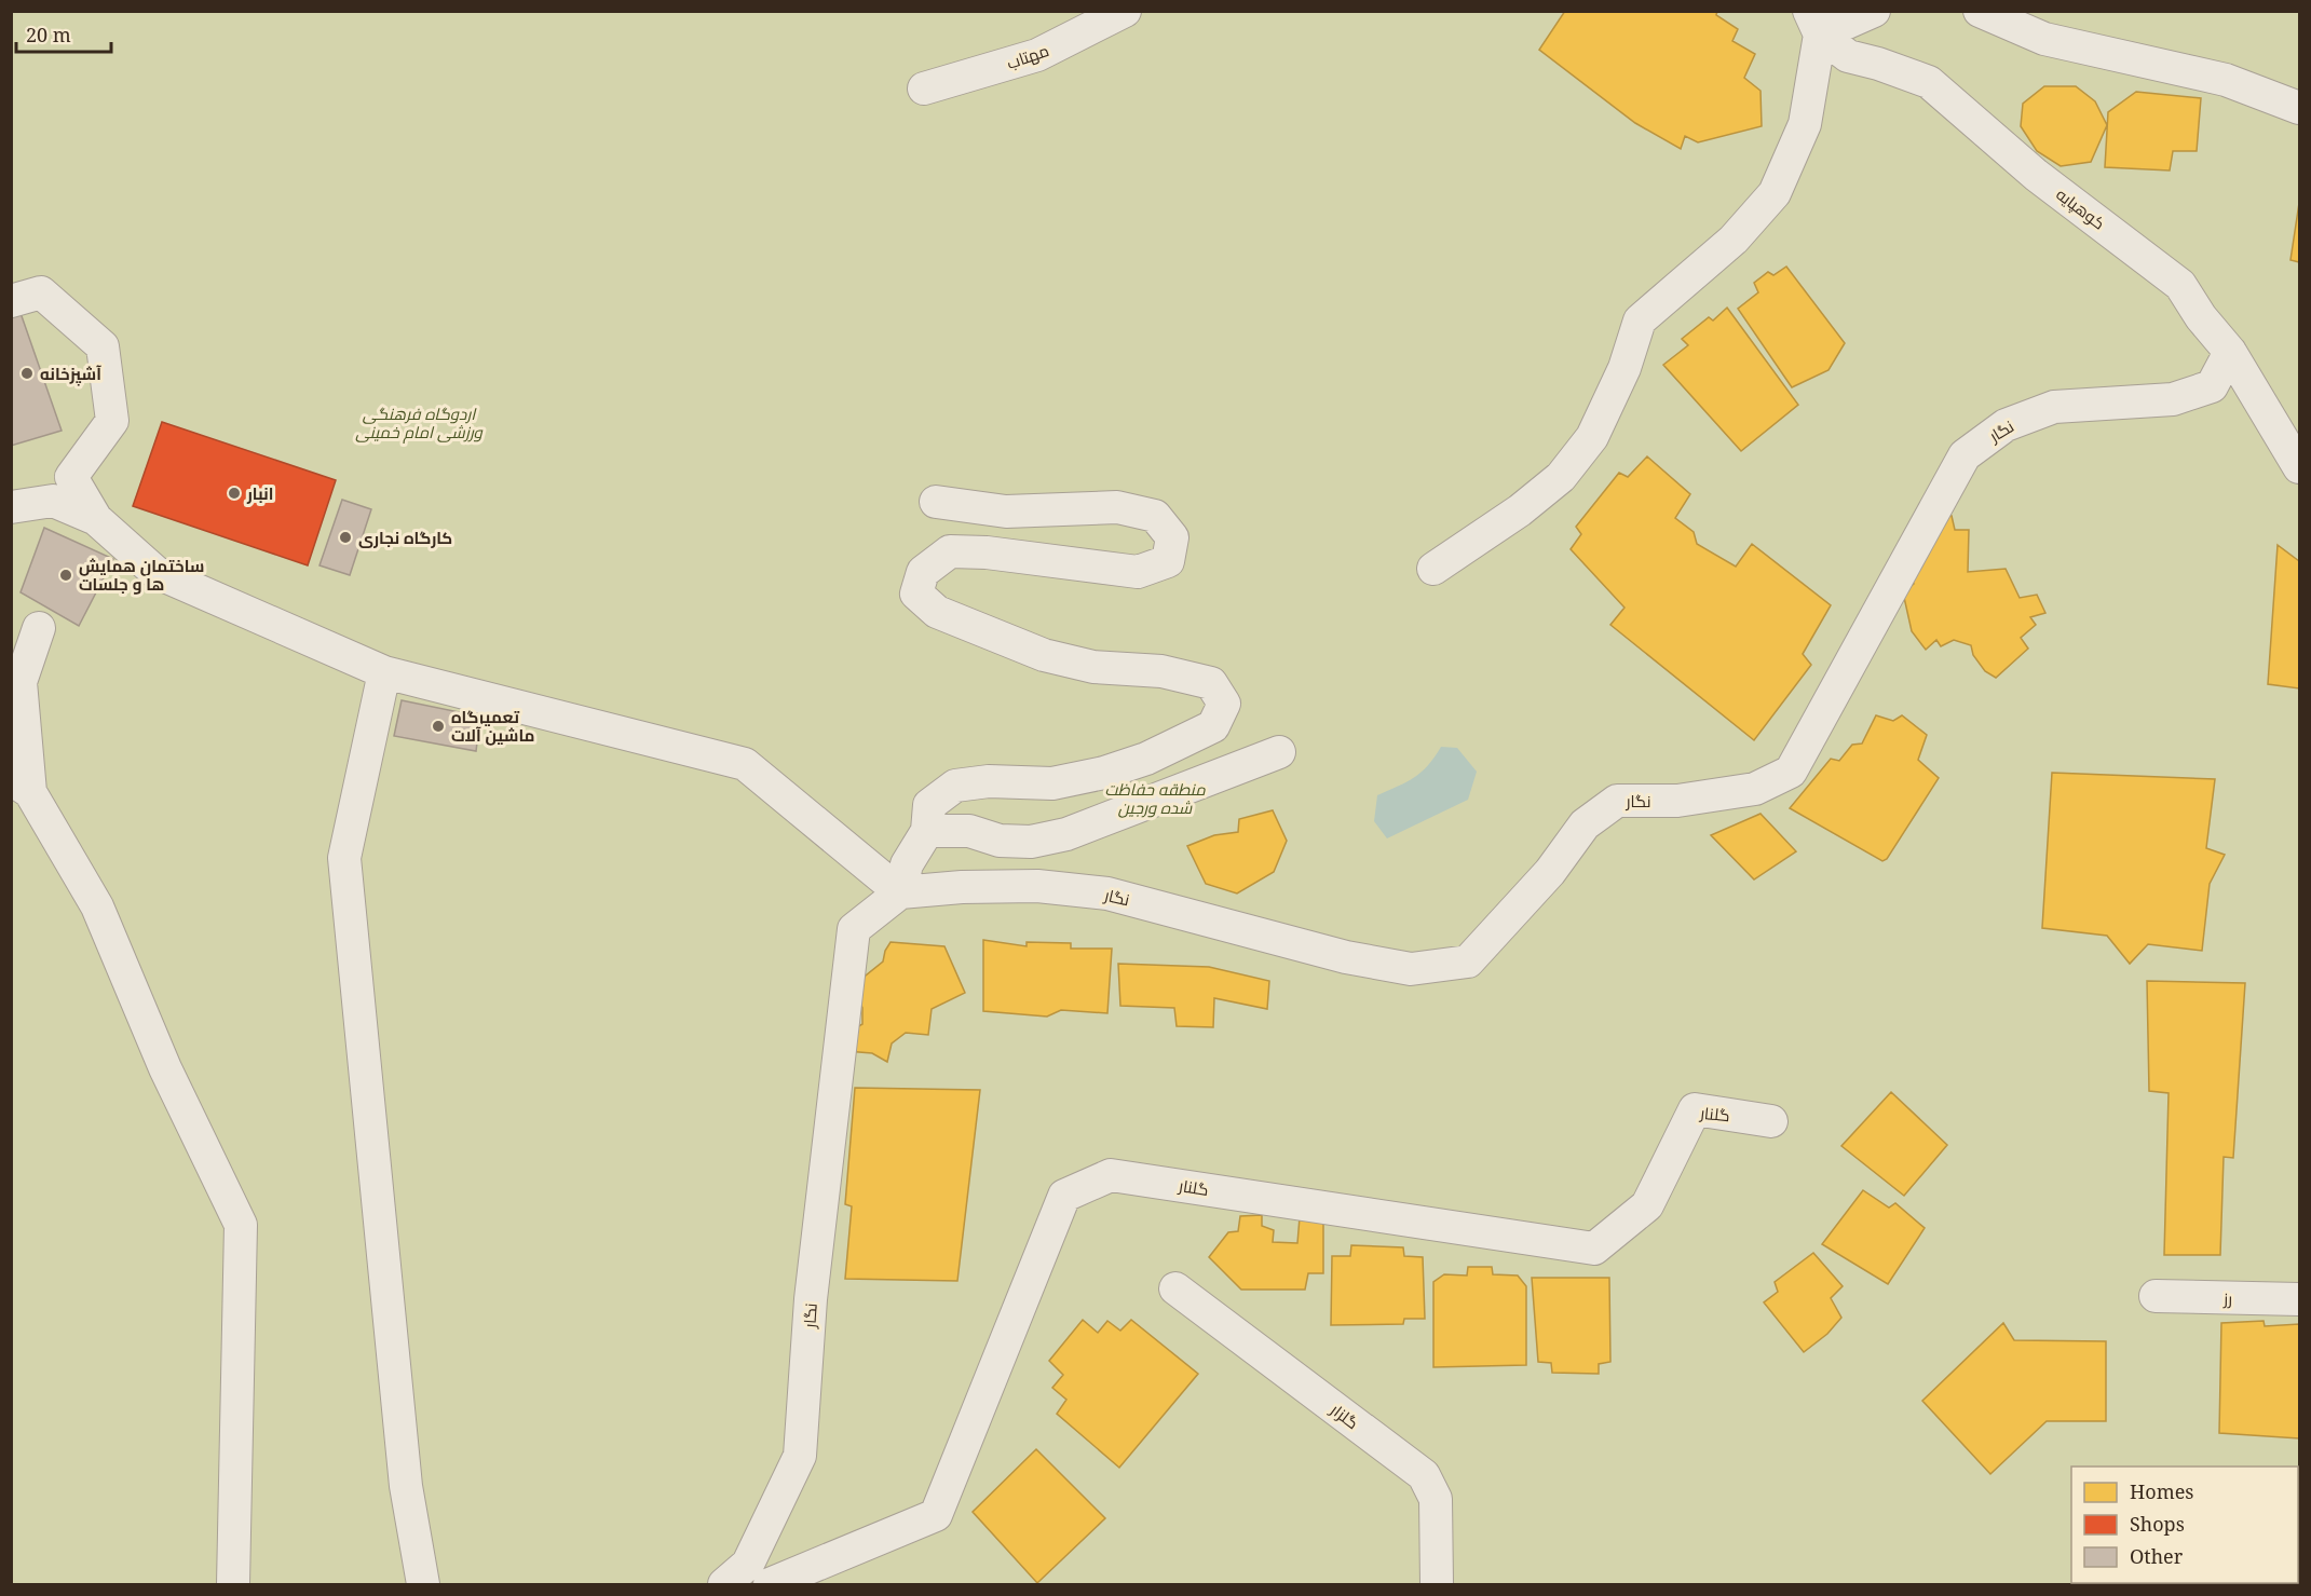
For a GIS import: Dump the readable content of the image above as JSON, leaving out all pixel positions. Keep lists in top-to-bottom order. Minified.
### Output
{"streets":{"street":["مهتاب","کوهپایه","نگار","گلنار","رز","گلزار"]},"crossings":[["کوهپایه","نگار"]],"parks":["اردوگاه فرهنگی ورزشی امام خمینی","منطقه حفاظت شده ورجین"],"places":["آشپزخانه","انبار","کارگاه نجاری","ساختمان همایش ها و جلسات","تعمیرگاه ماشین آلات"],"legend":["Homes","Shops","Other"],"scale_bar":"20 m"}
